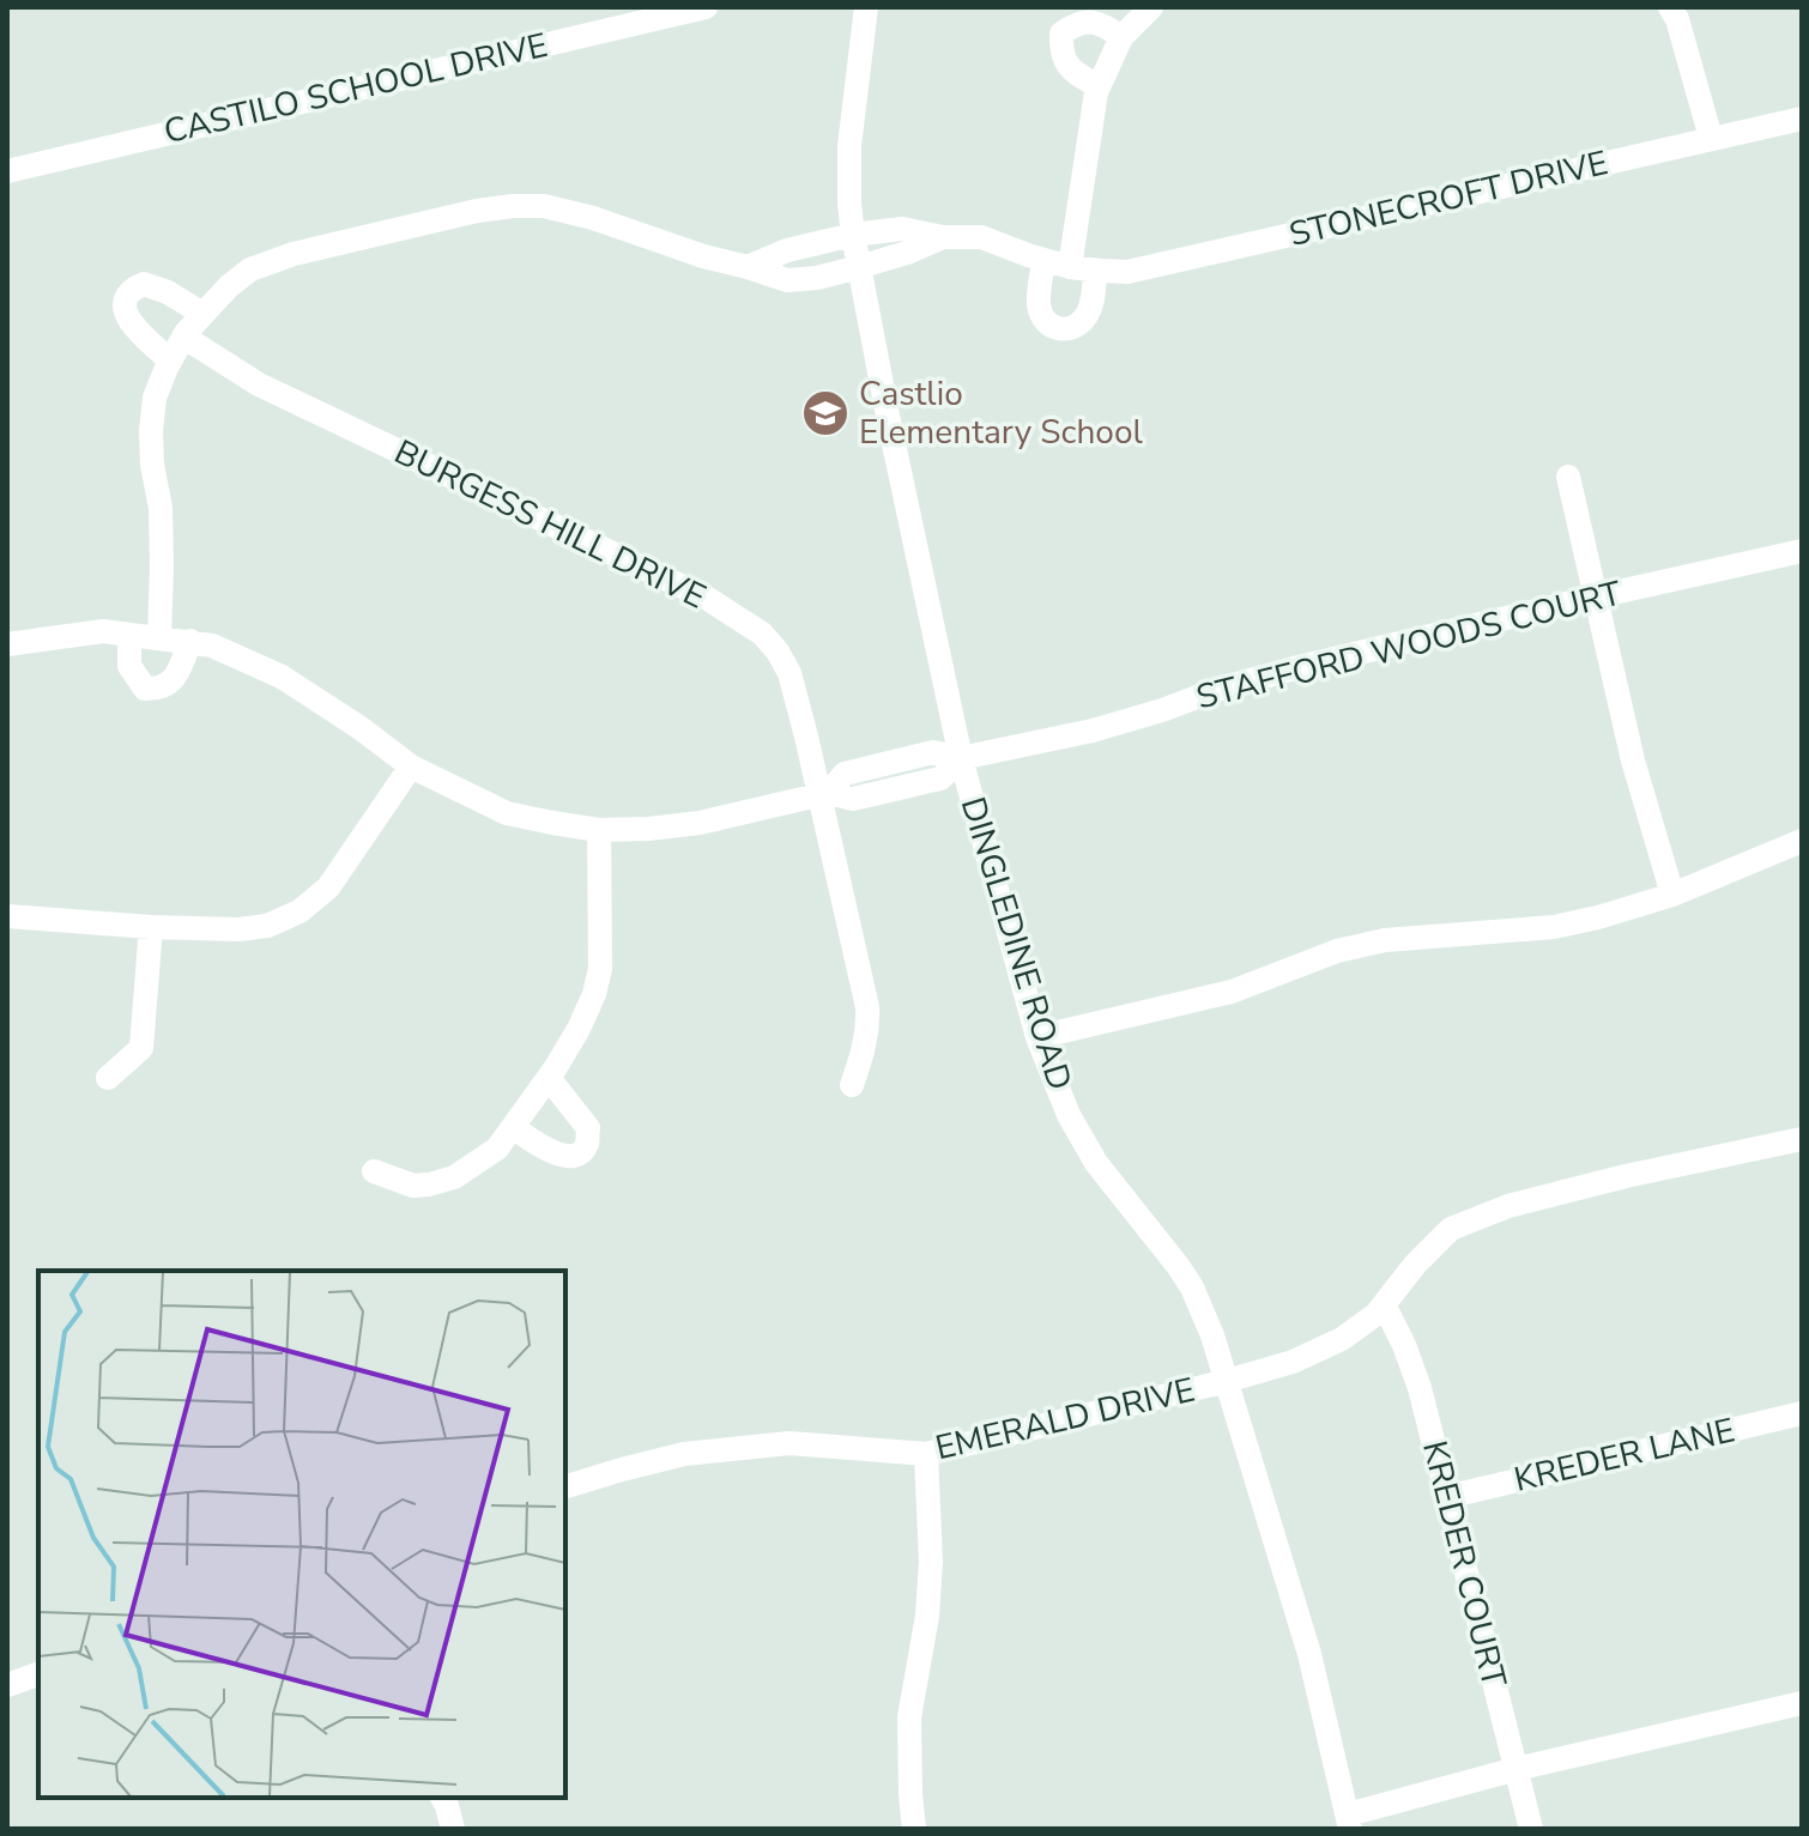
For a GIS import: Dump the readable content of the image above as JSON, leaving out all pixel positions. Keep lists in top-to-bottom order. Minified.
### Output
{"streets":{"street":["CASTILO SCHOOL DRIVE","STONECROFT DRIVE","BURGESS HILL DRIVE","STAFFORD WOODS COURT","DINGLEDINE ROAD","EMERALD DRIVE","KREDER LANE","KREDER COURT"]},"crossings":[["STONECROFT DRIVE","BURGESS HILL DRIVE"],["STONECROFT DRIVE","STAFFORD WOODS COURT"],["STONECROFT DRIVE","DINGLEDINE ROAD"],["BURGESS HILL DRIVE","STAFFORD WOODS COURT"],["STAFFORD WOODS COURT","DINGLEDINE ROAD"],["DINGLEDINE ROAD","EMERALD DRIVE"],["EMERALD DRIVE","KREDER COURT"],["KREDER LANE","KREDER COURT"]],"places":{"school or university":["Castlio Elementary School"]}}
